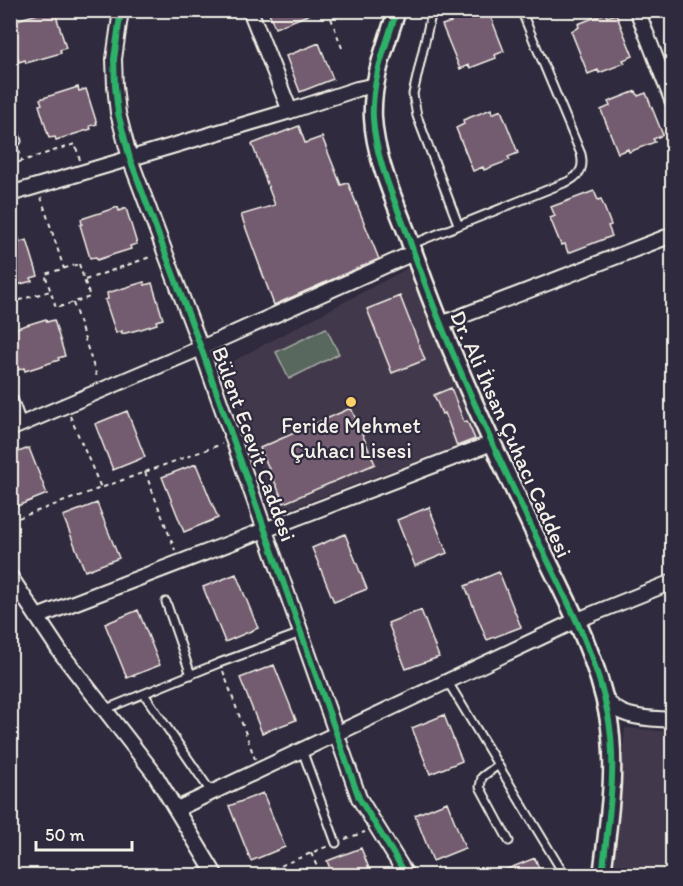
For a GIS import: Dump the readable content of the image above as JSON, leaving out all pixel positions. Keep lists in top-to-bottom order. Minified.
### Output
{"streets":{"street":["Dr. Ali İhsan Çuhacı Caddesi","Bülent Ecevit Caddesi"]},"places":["Feride Mehmet Çuhacı Lisesi"],"scale_bar":"50 m"}
